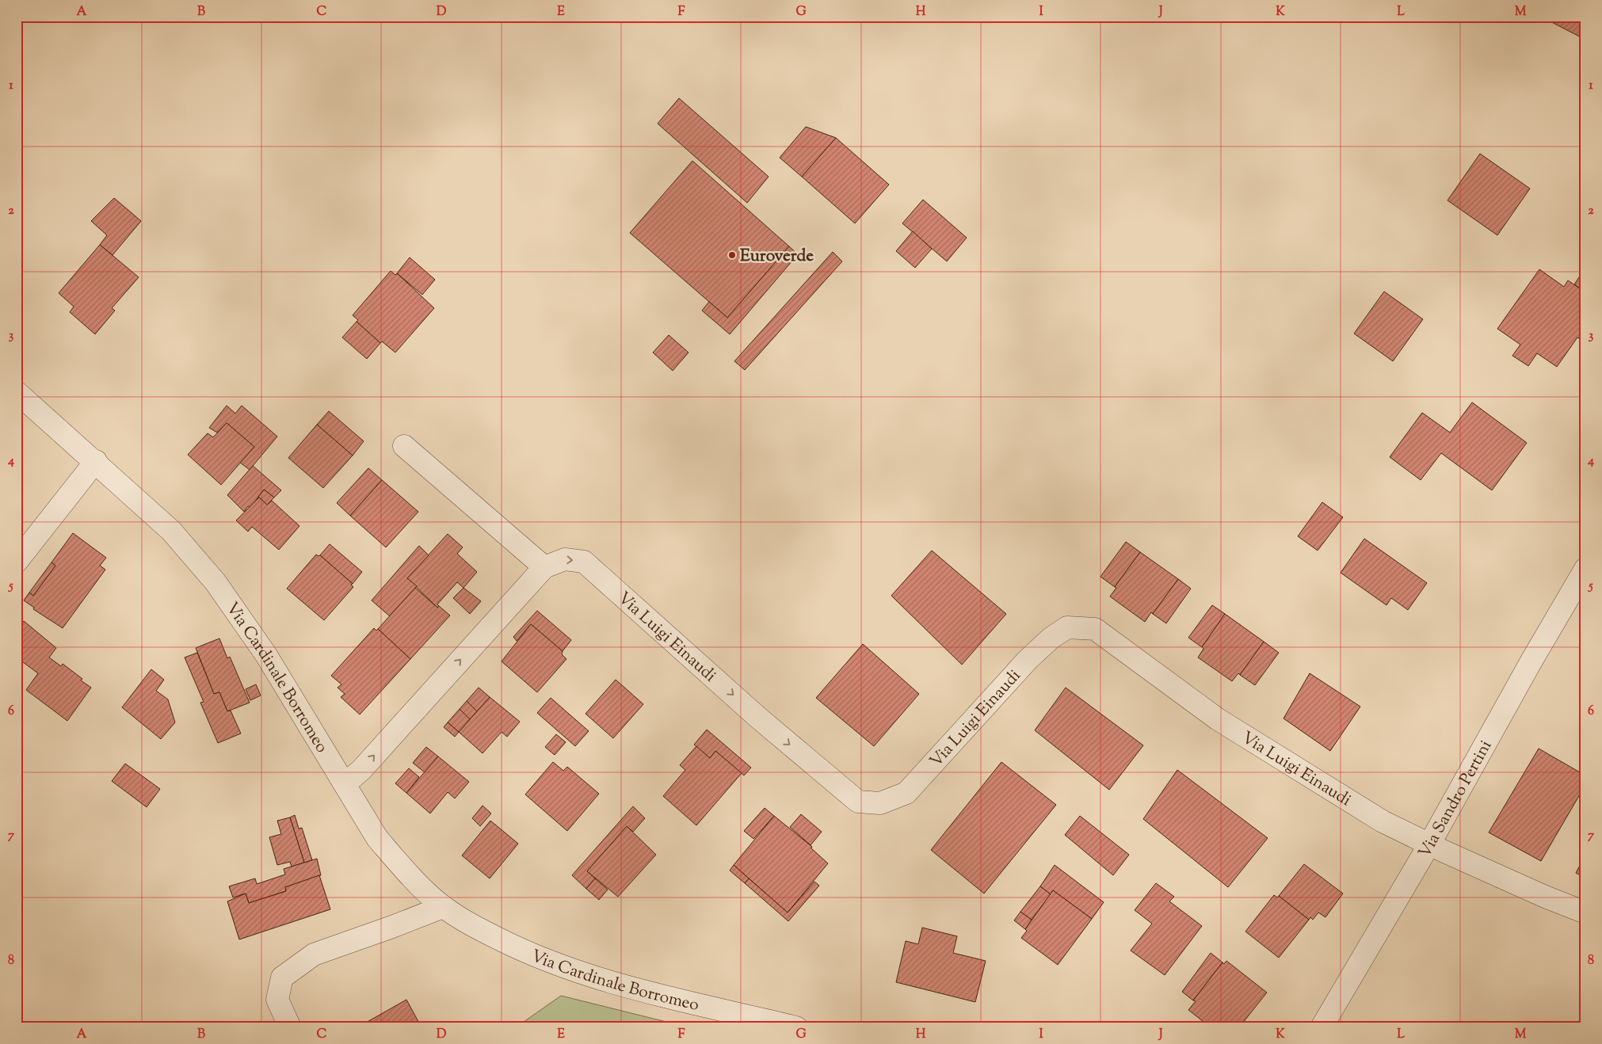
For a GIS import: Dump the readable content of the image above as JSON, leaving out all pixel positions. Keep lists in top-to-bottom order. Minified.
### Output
{"streets":{"street":["Via Luigi Einaudi","Via Cardinale Borromeo","Via Sandro Pertini"]},"crossings":[["Via Luigi Einaudi","Via Cardinale Borromeo"],["Via Luigi Einaudi","Via Sandro Pertini"]],"places":["Euroverde"],"grid":{"columns":["A","B","C","D","E","F","G","H","I","J","K","L","M"],"rows":["1","2","3","4","5","6","7","8"]}}
